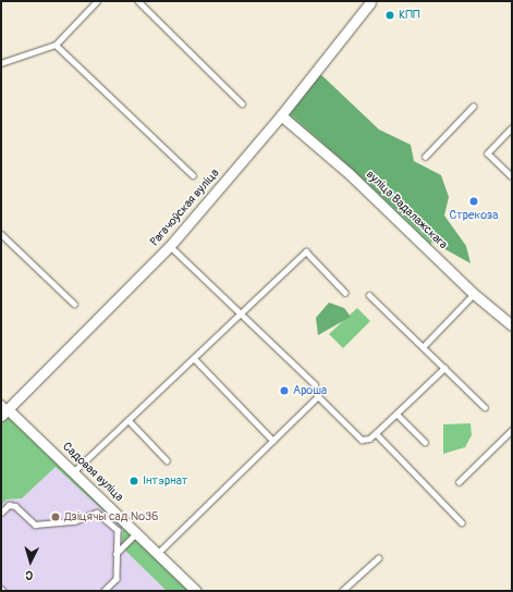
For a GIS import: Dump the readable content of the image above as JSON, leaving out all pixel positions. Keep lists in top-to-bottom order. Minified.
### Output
{"streets":{"street":["Рагачоўская вуліца","вуліца Вадалажскага","Садовая вуліца"]},"crossings":[["Рагачоўская вуліца","вуліца Вадалажскага"],["Рагачоўская вуліца","Садовая вуліца"]],"places":["КПП","Стрекоза","Ароша","Інтэрнат","Дзіцячы сад №36"],"north":"bottom"}
